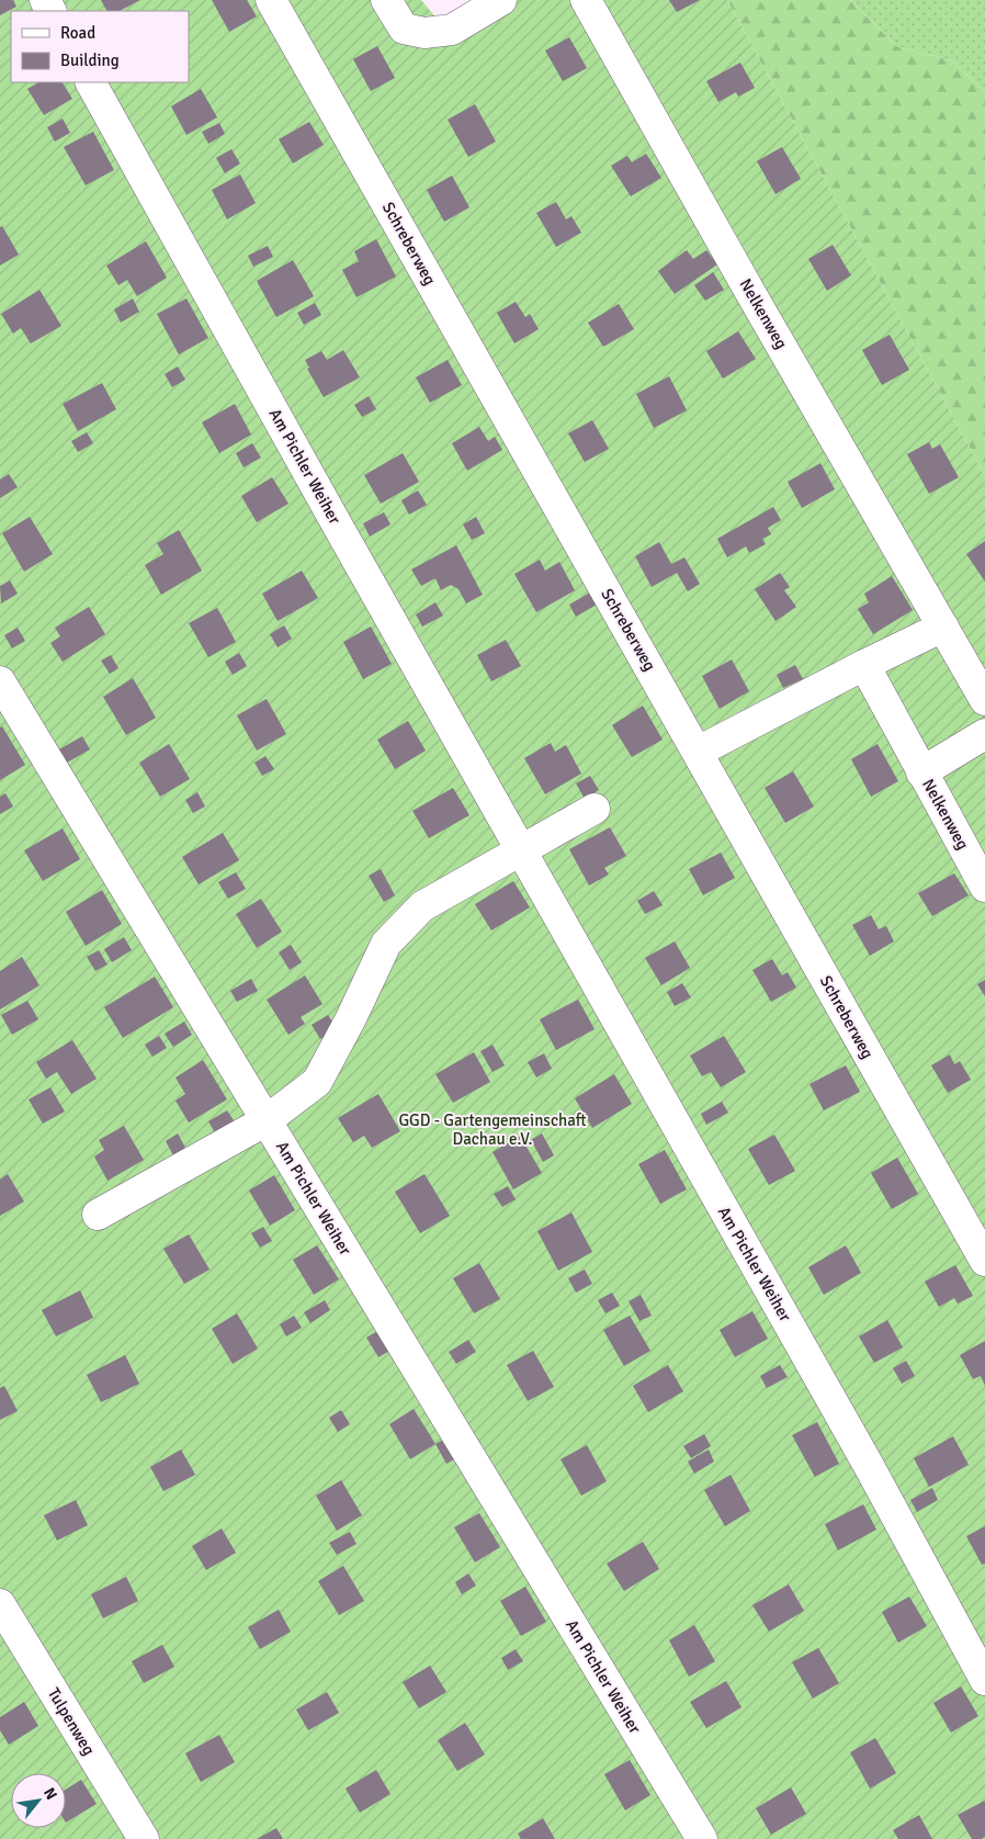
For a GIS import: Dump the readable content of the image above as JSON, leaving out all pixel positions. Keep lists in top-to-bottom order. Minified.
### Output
{"streets":{"street":["Schreberweg","Nelkenweg","Am Pichler Weiher","Tulpenweg"]},"parks":["GGD - Gartengemeinschaft Dachau e.V."],"legend":["Road","Building"],"north":"top right"}
